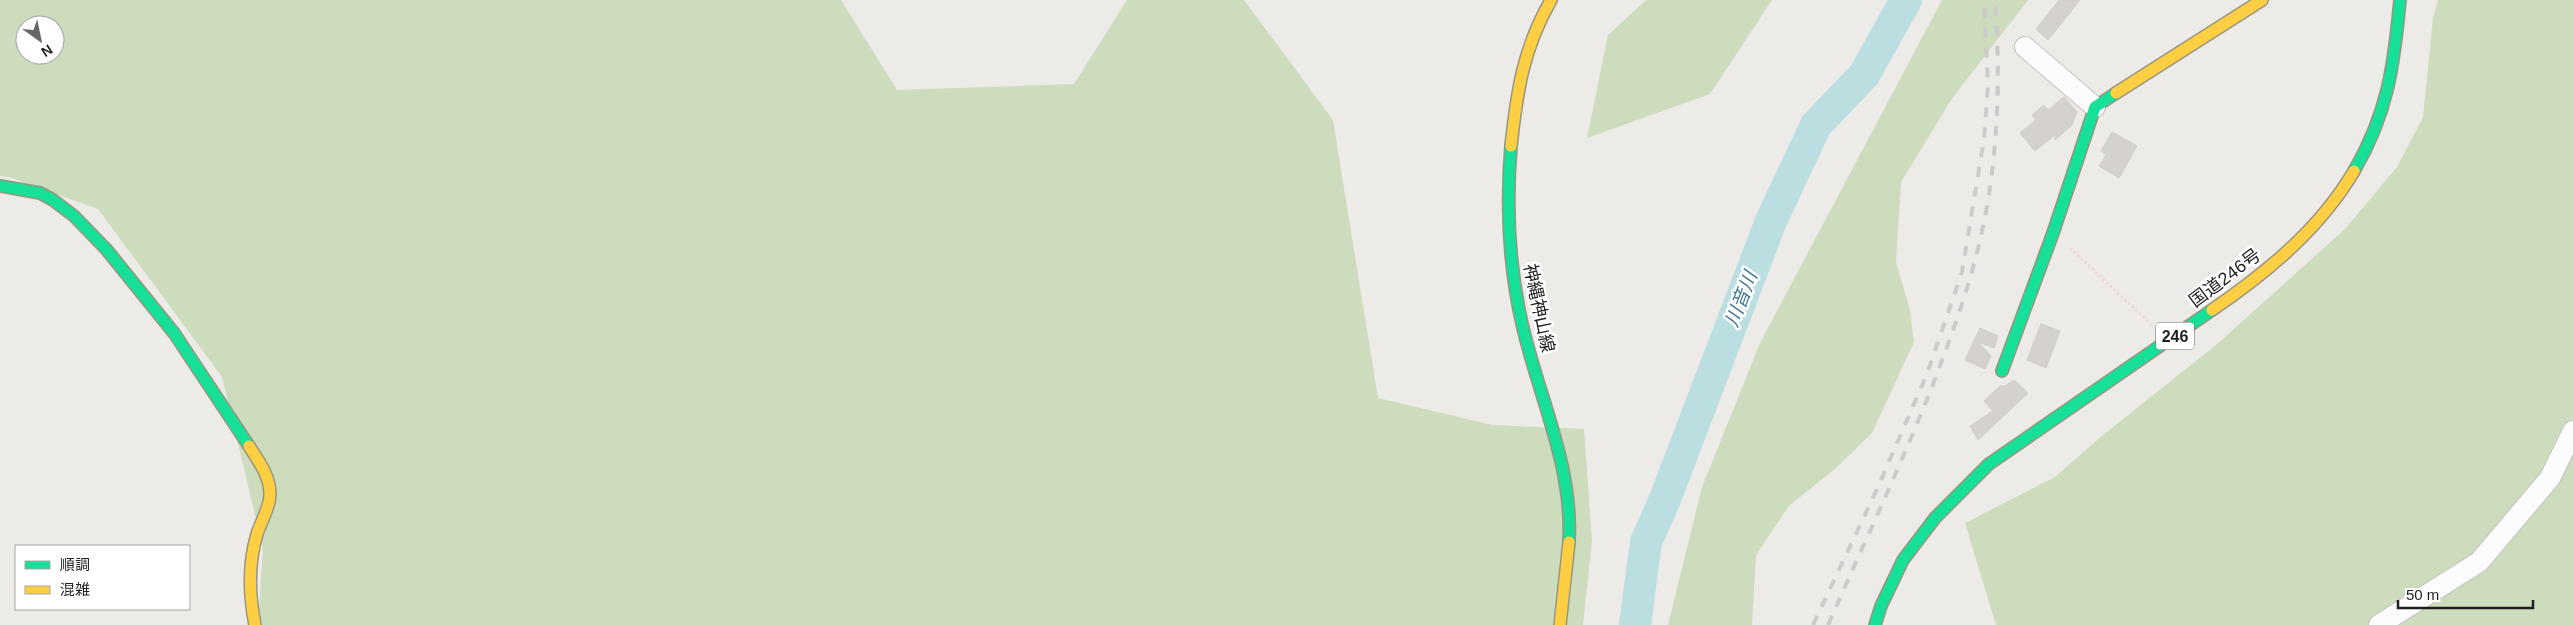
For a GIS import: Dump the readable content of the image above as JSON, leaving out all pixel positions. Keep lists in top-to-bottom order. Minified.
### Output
{"streets":{"main road":["国道246号","神縄神山線","246"]},"water":["川音川"],"legend":["順調","混雑"],"scale_bar":"50 m","north":"bottom right"}
